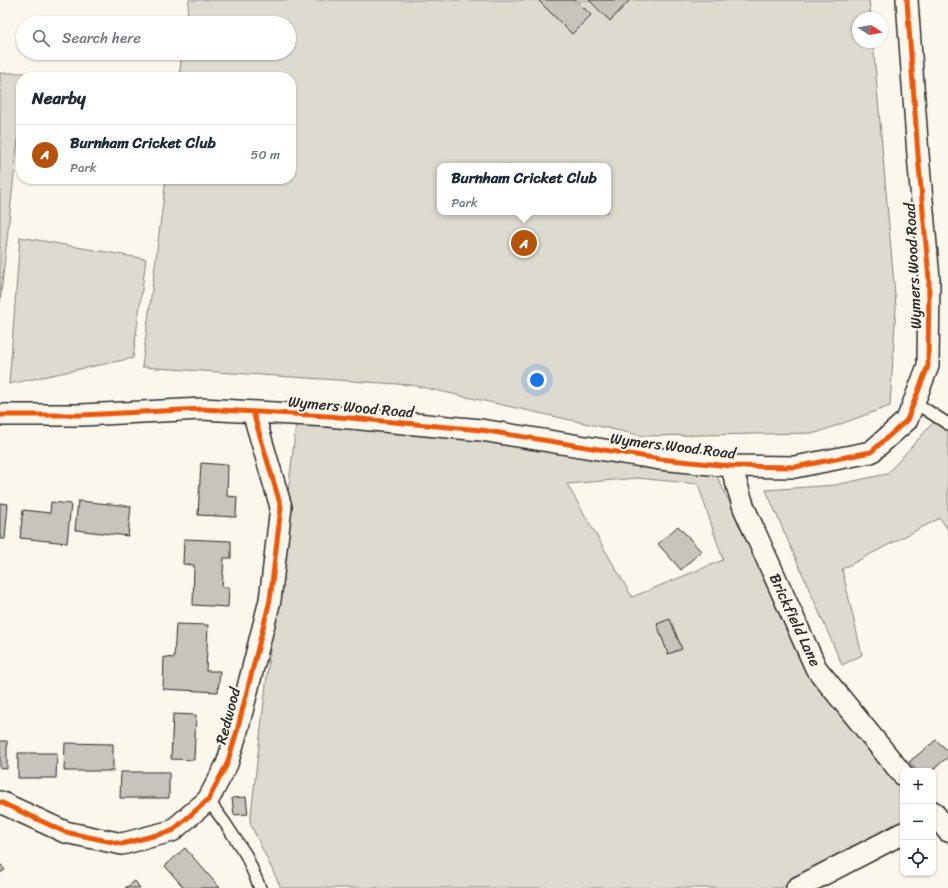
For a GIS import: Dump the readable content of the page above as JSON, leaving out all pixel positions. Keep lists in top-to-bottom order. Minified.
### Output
{"streets":{"street":["Wymers Wood Road","Brickfield Lane","Redwood"]},"crossings":[["Wymers Wood Road","Brickfield Lane"],["Wymers Wood Road","Redwood"]],"north":"right","page":{"search":"Search here","heading":"Nearby","list":[{"mark":"A","name":"Burnham Cricket Club","note":"Park","value":"50 m"}],"popup":["Burnham Cricket Club","Park"],"pins":"A","map_buttons":["+","−"]}}
